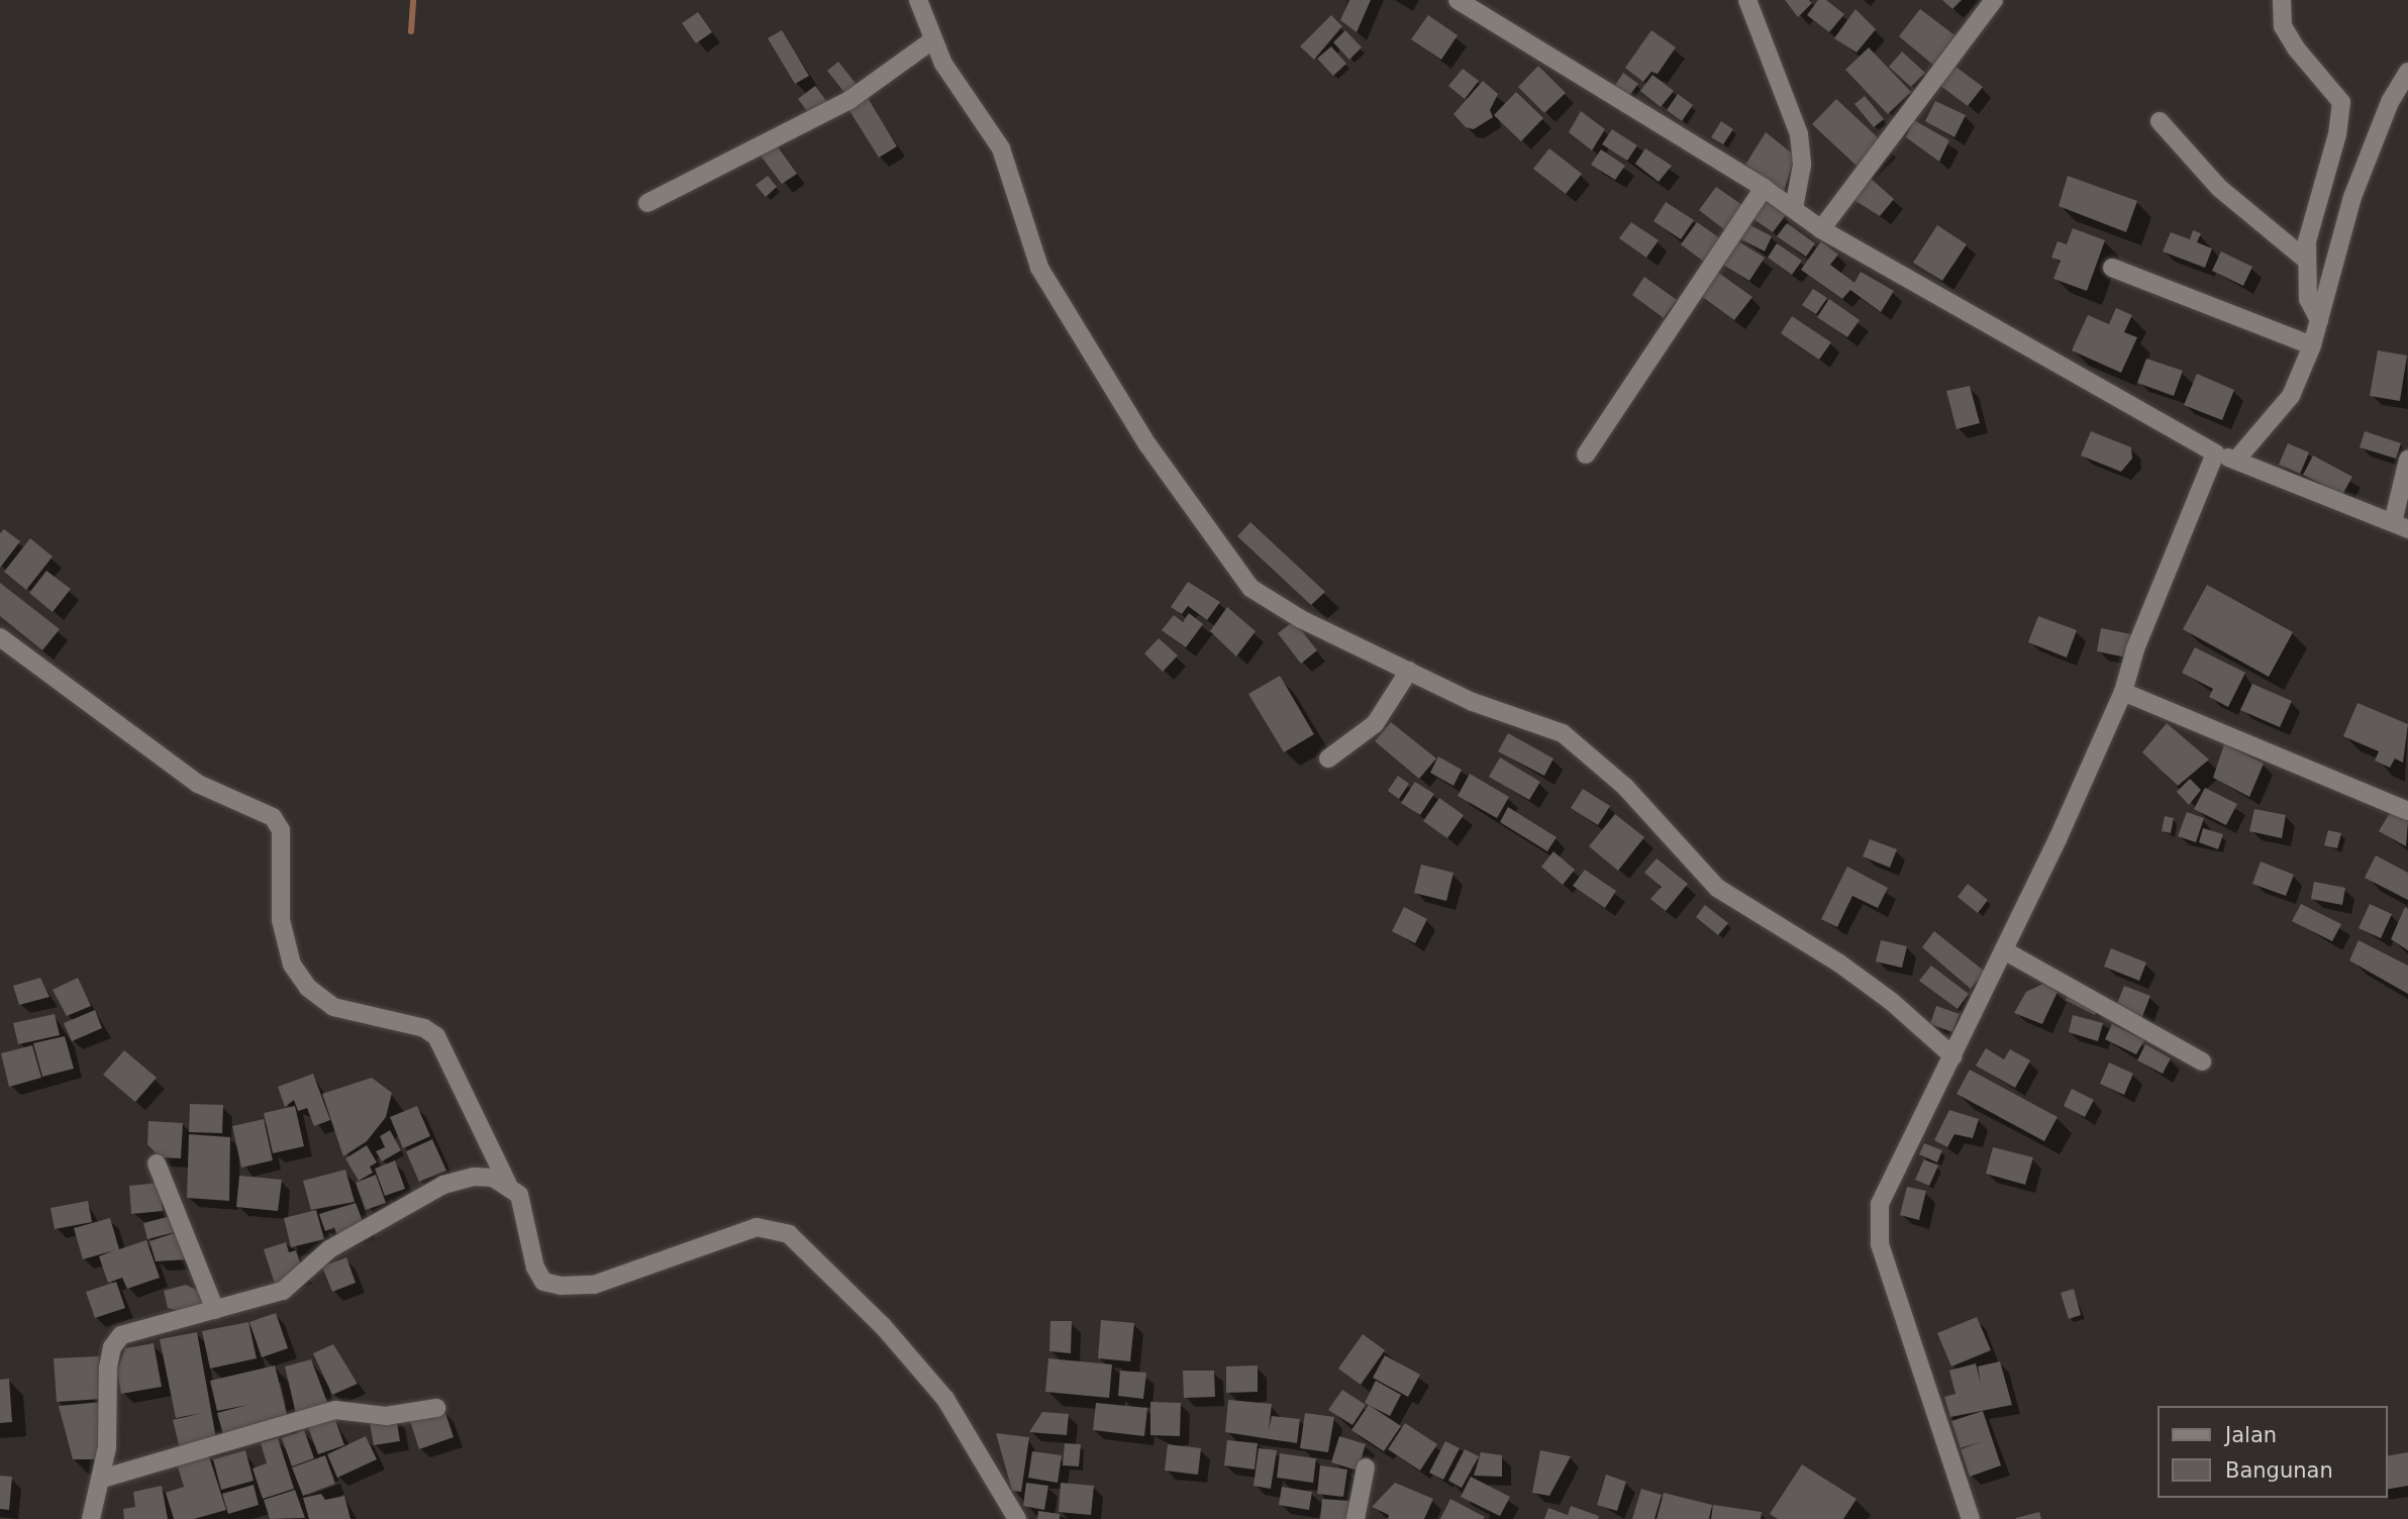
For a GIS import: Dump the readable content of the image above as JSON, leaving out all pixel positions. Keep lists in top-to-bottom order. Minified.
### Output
{"legend":["Jalan","Bangunan"]}
